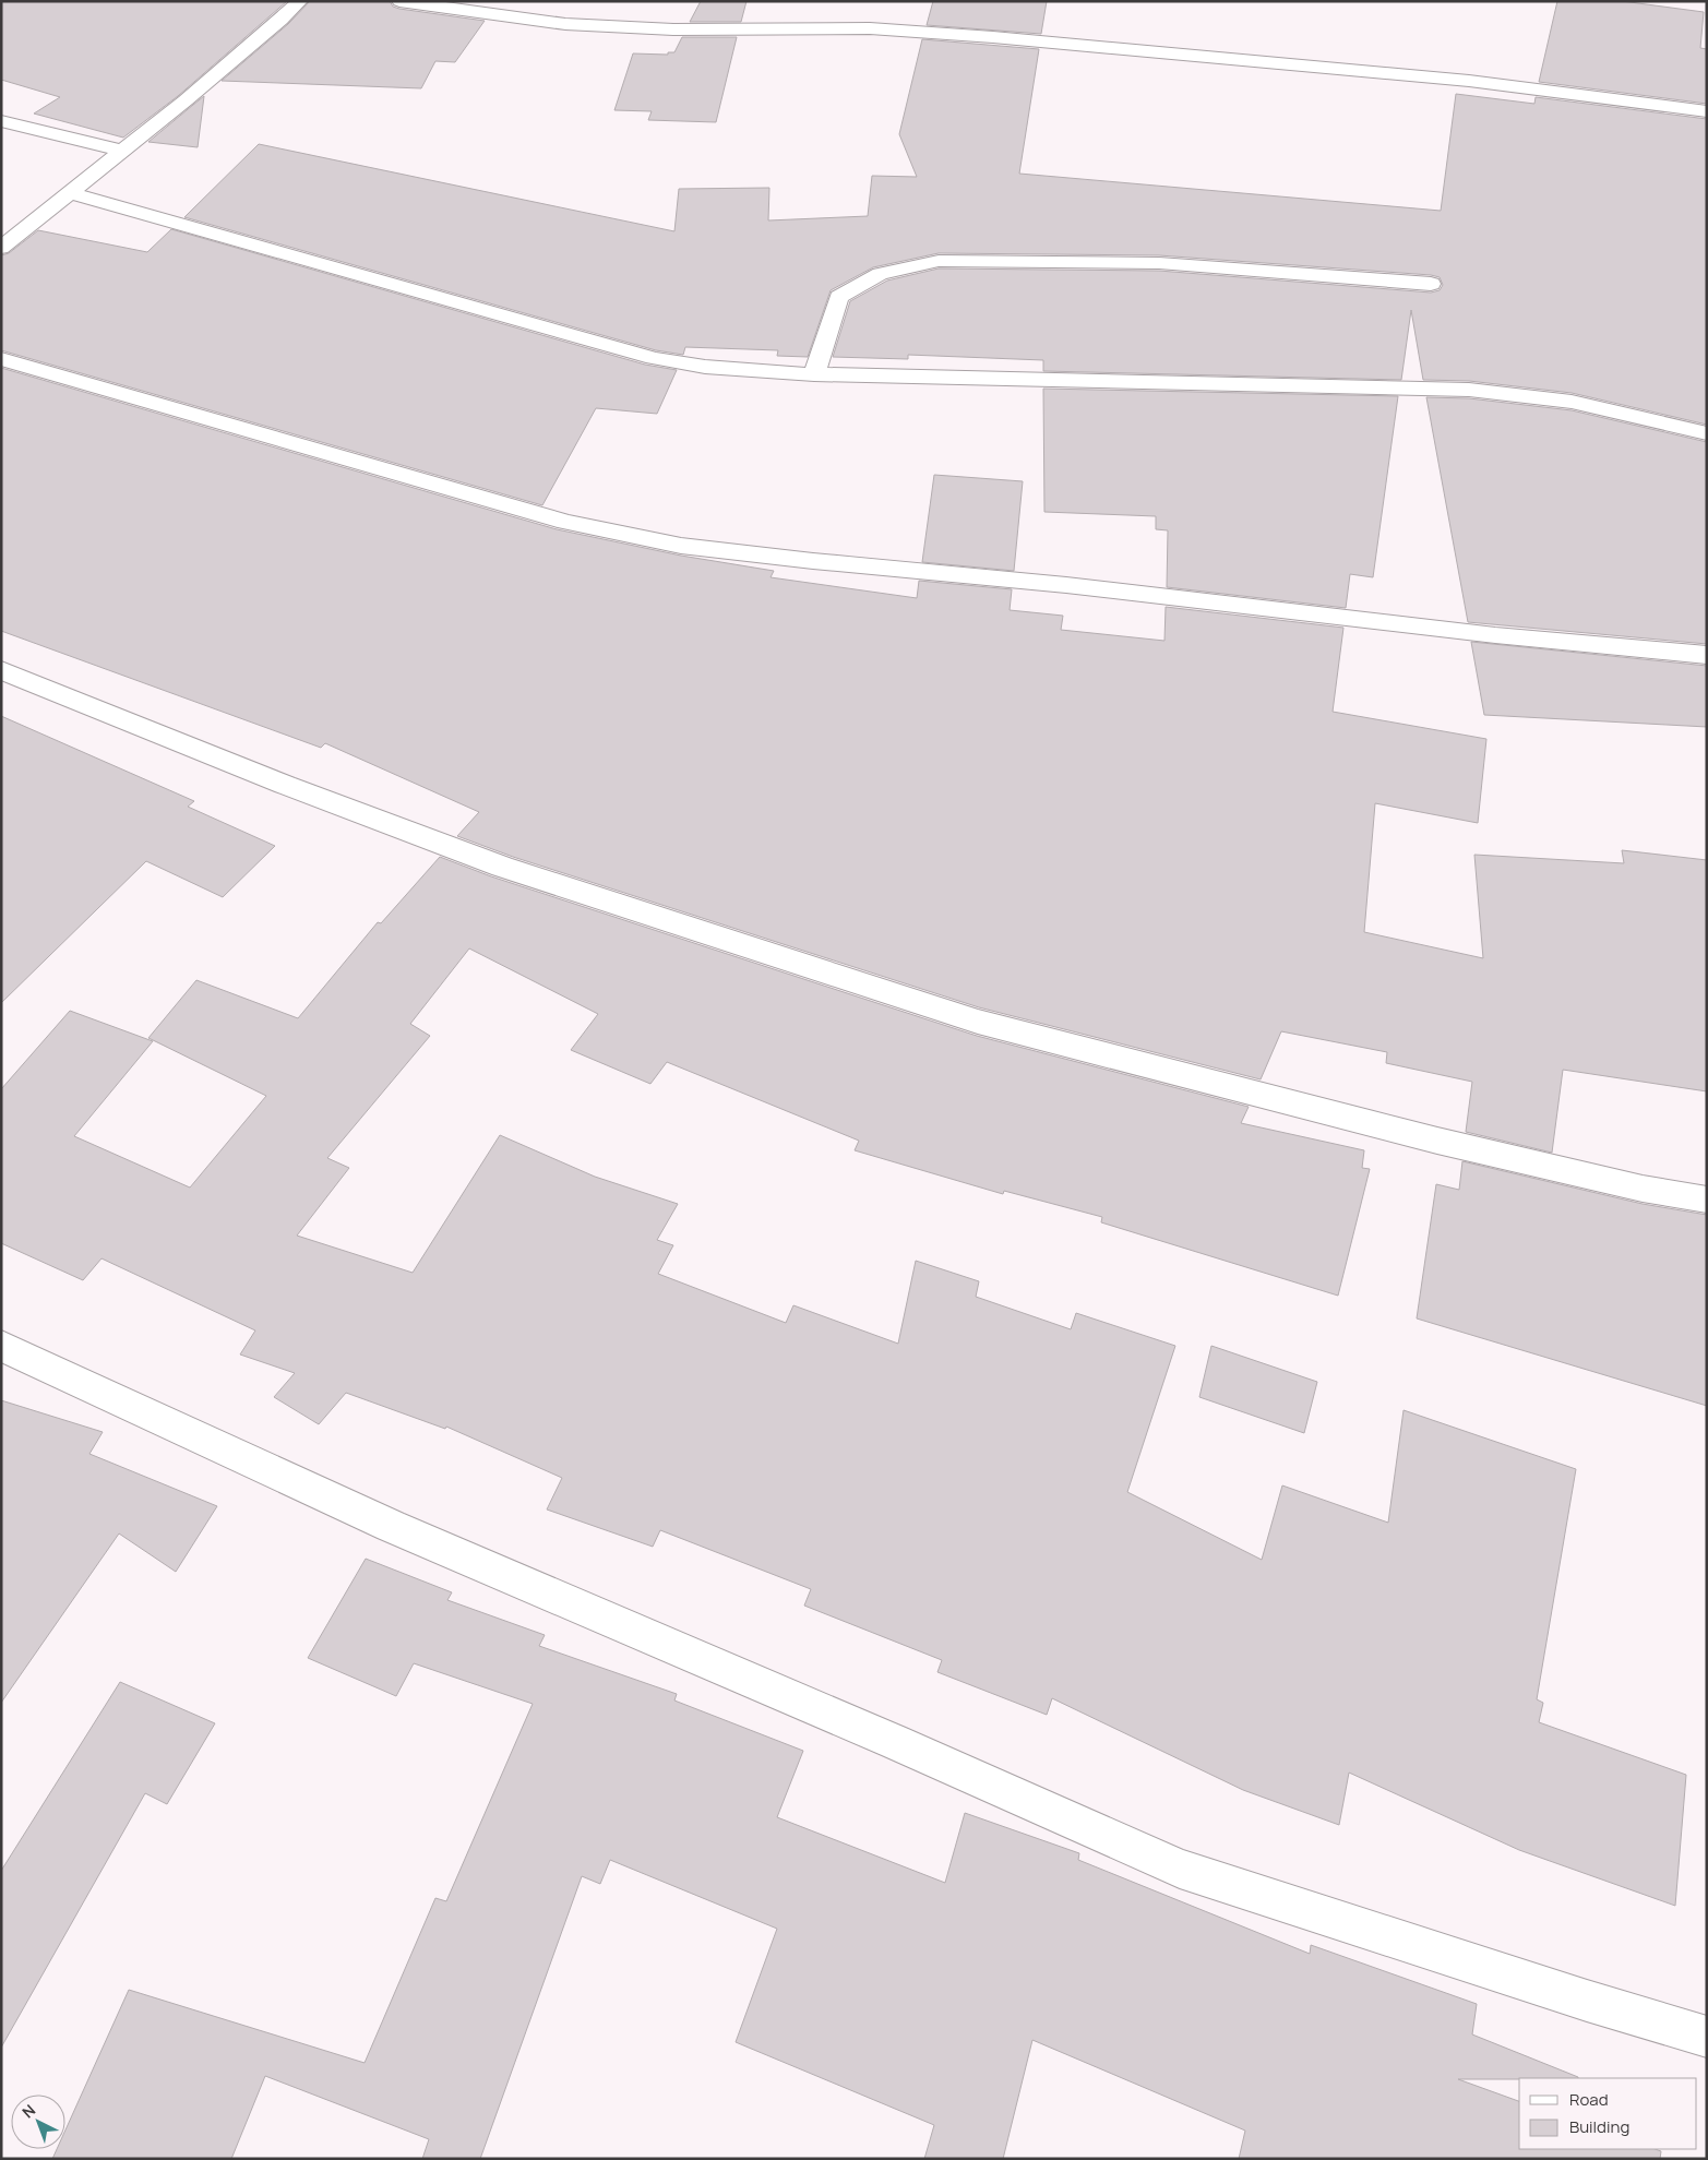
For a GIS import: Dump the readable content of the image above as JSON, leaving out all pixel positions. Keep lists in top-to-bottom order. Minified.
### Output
{"legend":["Road","Building"],"north":"top left"}
